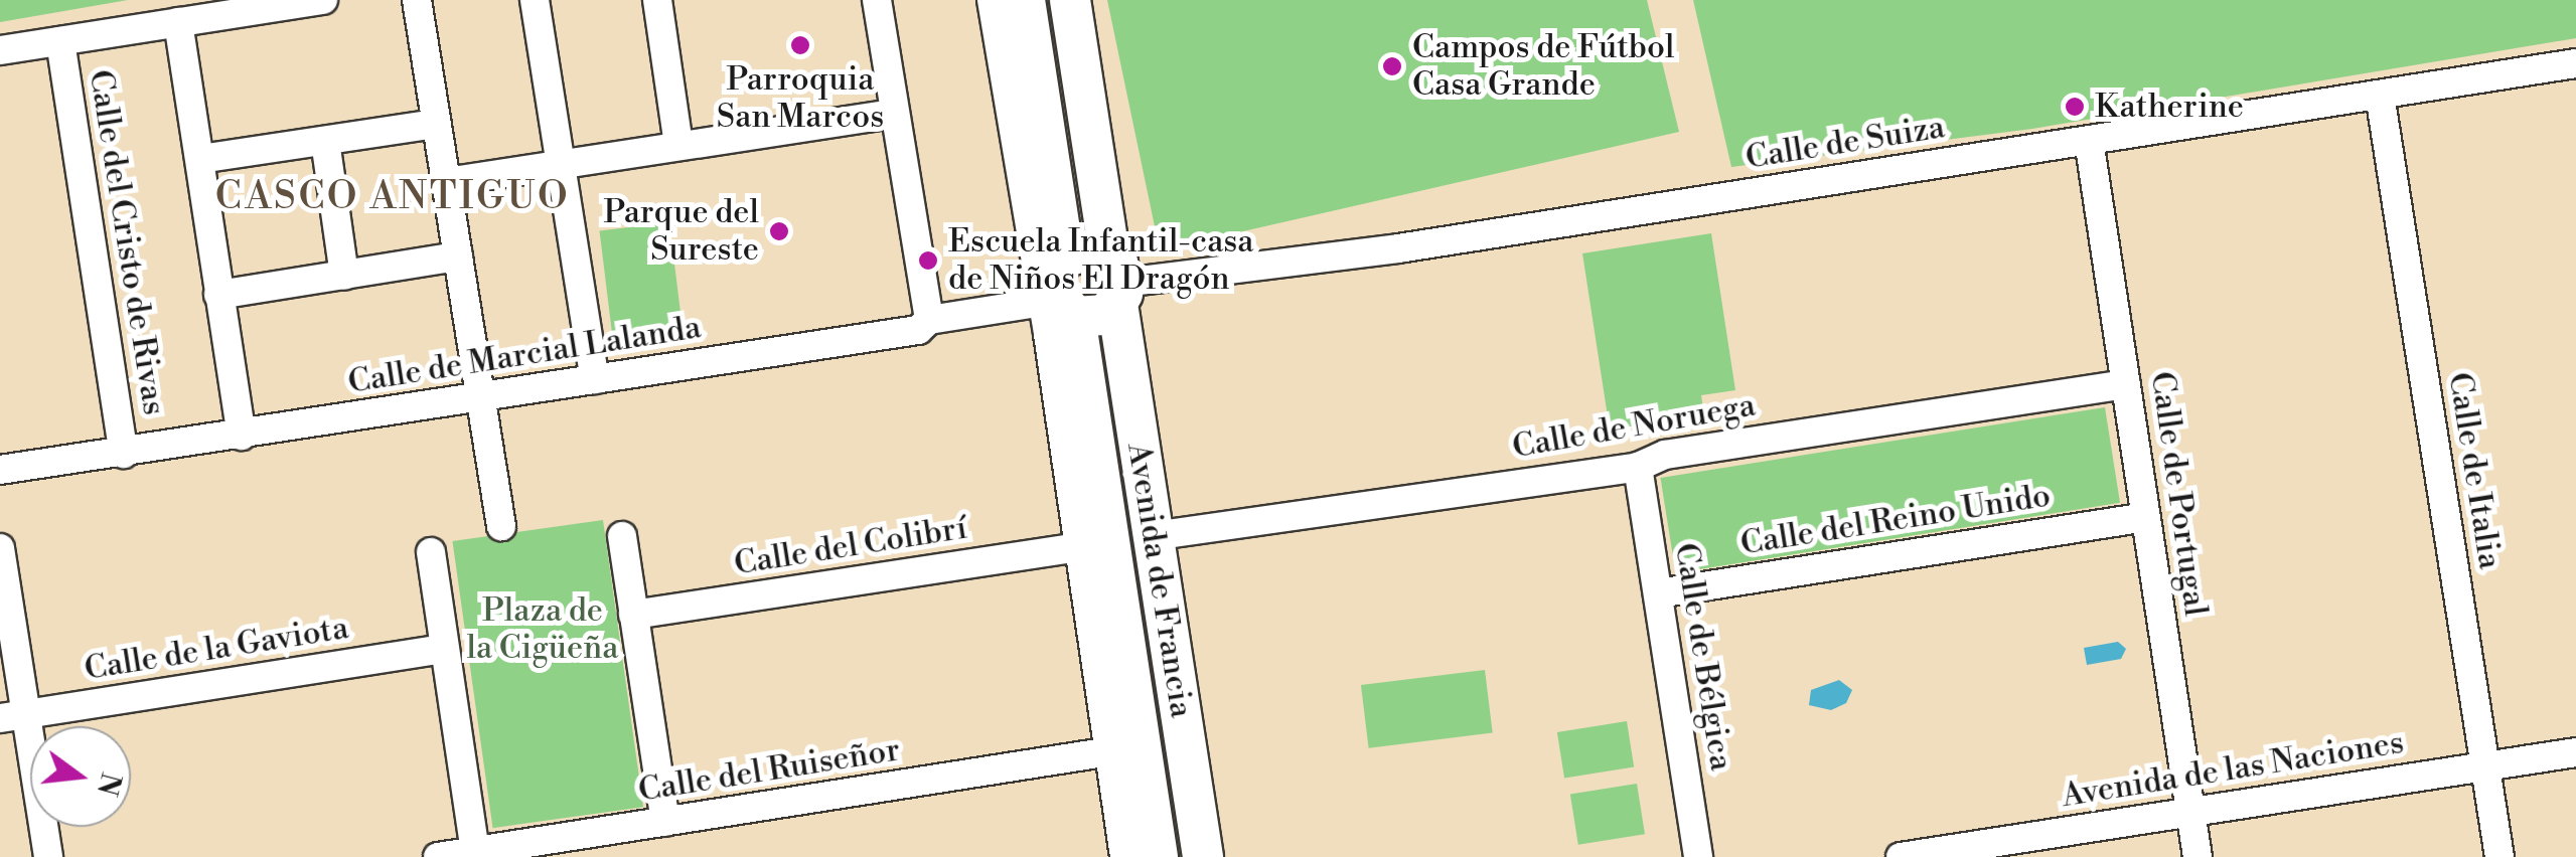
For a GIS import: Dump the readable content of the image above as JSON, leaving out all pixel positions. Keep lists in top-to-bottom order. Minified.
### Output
{"streets":{"street":["Calle de Suiza","Calle del Cristo de Rivas","Calle de Marcial Lalanda","Calle de Noruega","Calle de Italia","Calle de Portugal","Calle del Reino Unido","Calle del Colibrí","Avenida de Francia","Calle de la Gaviota","Calle de Bélgica","Avenida de las Naciones","Calle del Ruiseñor"]},"crossings":[["Calle de Suiza","Calle de Marcial Lalanda"],["Calle de Suiza","Calle de Italia"],["Calle de Suiza","Calle de Portugal"],["Calle de Suiza","Avenida de Francia"],["Calle del Cristo de Rivas","Calle de Marcial Lalanda"],["Calle de Marcial Lalanda","Avenida de Francia"],["Calle de Noruega","Calle de Portugal"],["Calle de Noruega","Avenida de Francia"],["Calle de Noruega","Calle de Bélgica"],["Calle de Italia","Avenida de las Naciones"],["Calle de Portugal","Calle del Reino Unido"],["Calle de Portugal","Avenida de las Naciones"],["Calle del Reino Unido","Calle de Bélgica"]],"districts":["CASCO ANTIGUO"],"parks":["Plaza de la Cigüeña"],"places":["Parroquia San Marcos","Campos de Fútbol Casa Grande","Katherine","Parque del Sureste","Escuela Infantil-casa de Niños El Dragón"],"north":"right"}
